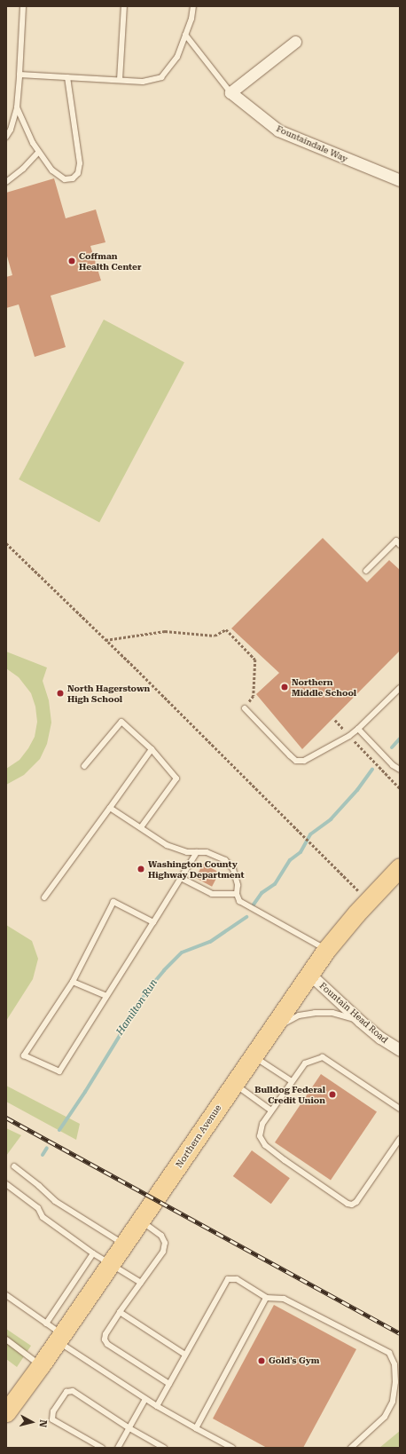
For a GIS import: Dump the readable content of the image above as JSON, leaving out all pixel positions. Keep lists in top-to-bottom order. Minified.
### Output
{"streets":{"main road":["Northern Avenue"],"street":["Fountaindale Way","Fountain Head Road"]},"crossings":[["Fountain Head Road","Northern Avenue"]],"water":["Hamilton Run"],"places":["Coffman Health Center","Northern Middle School","North Hagerstown High School","Washington County Highway Department","Bulldog Federal Credit Union","Gold's Gym"],"north":"right"}
